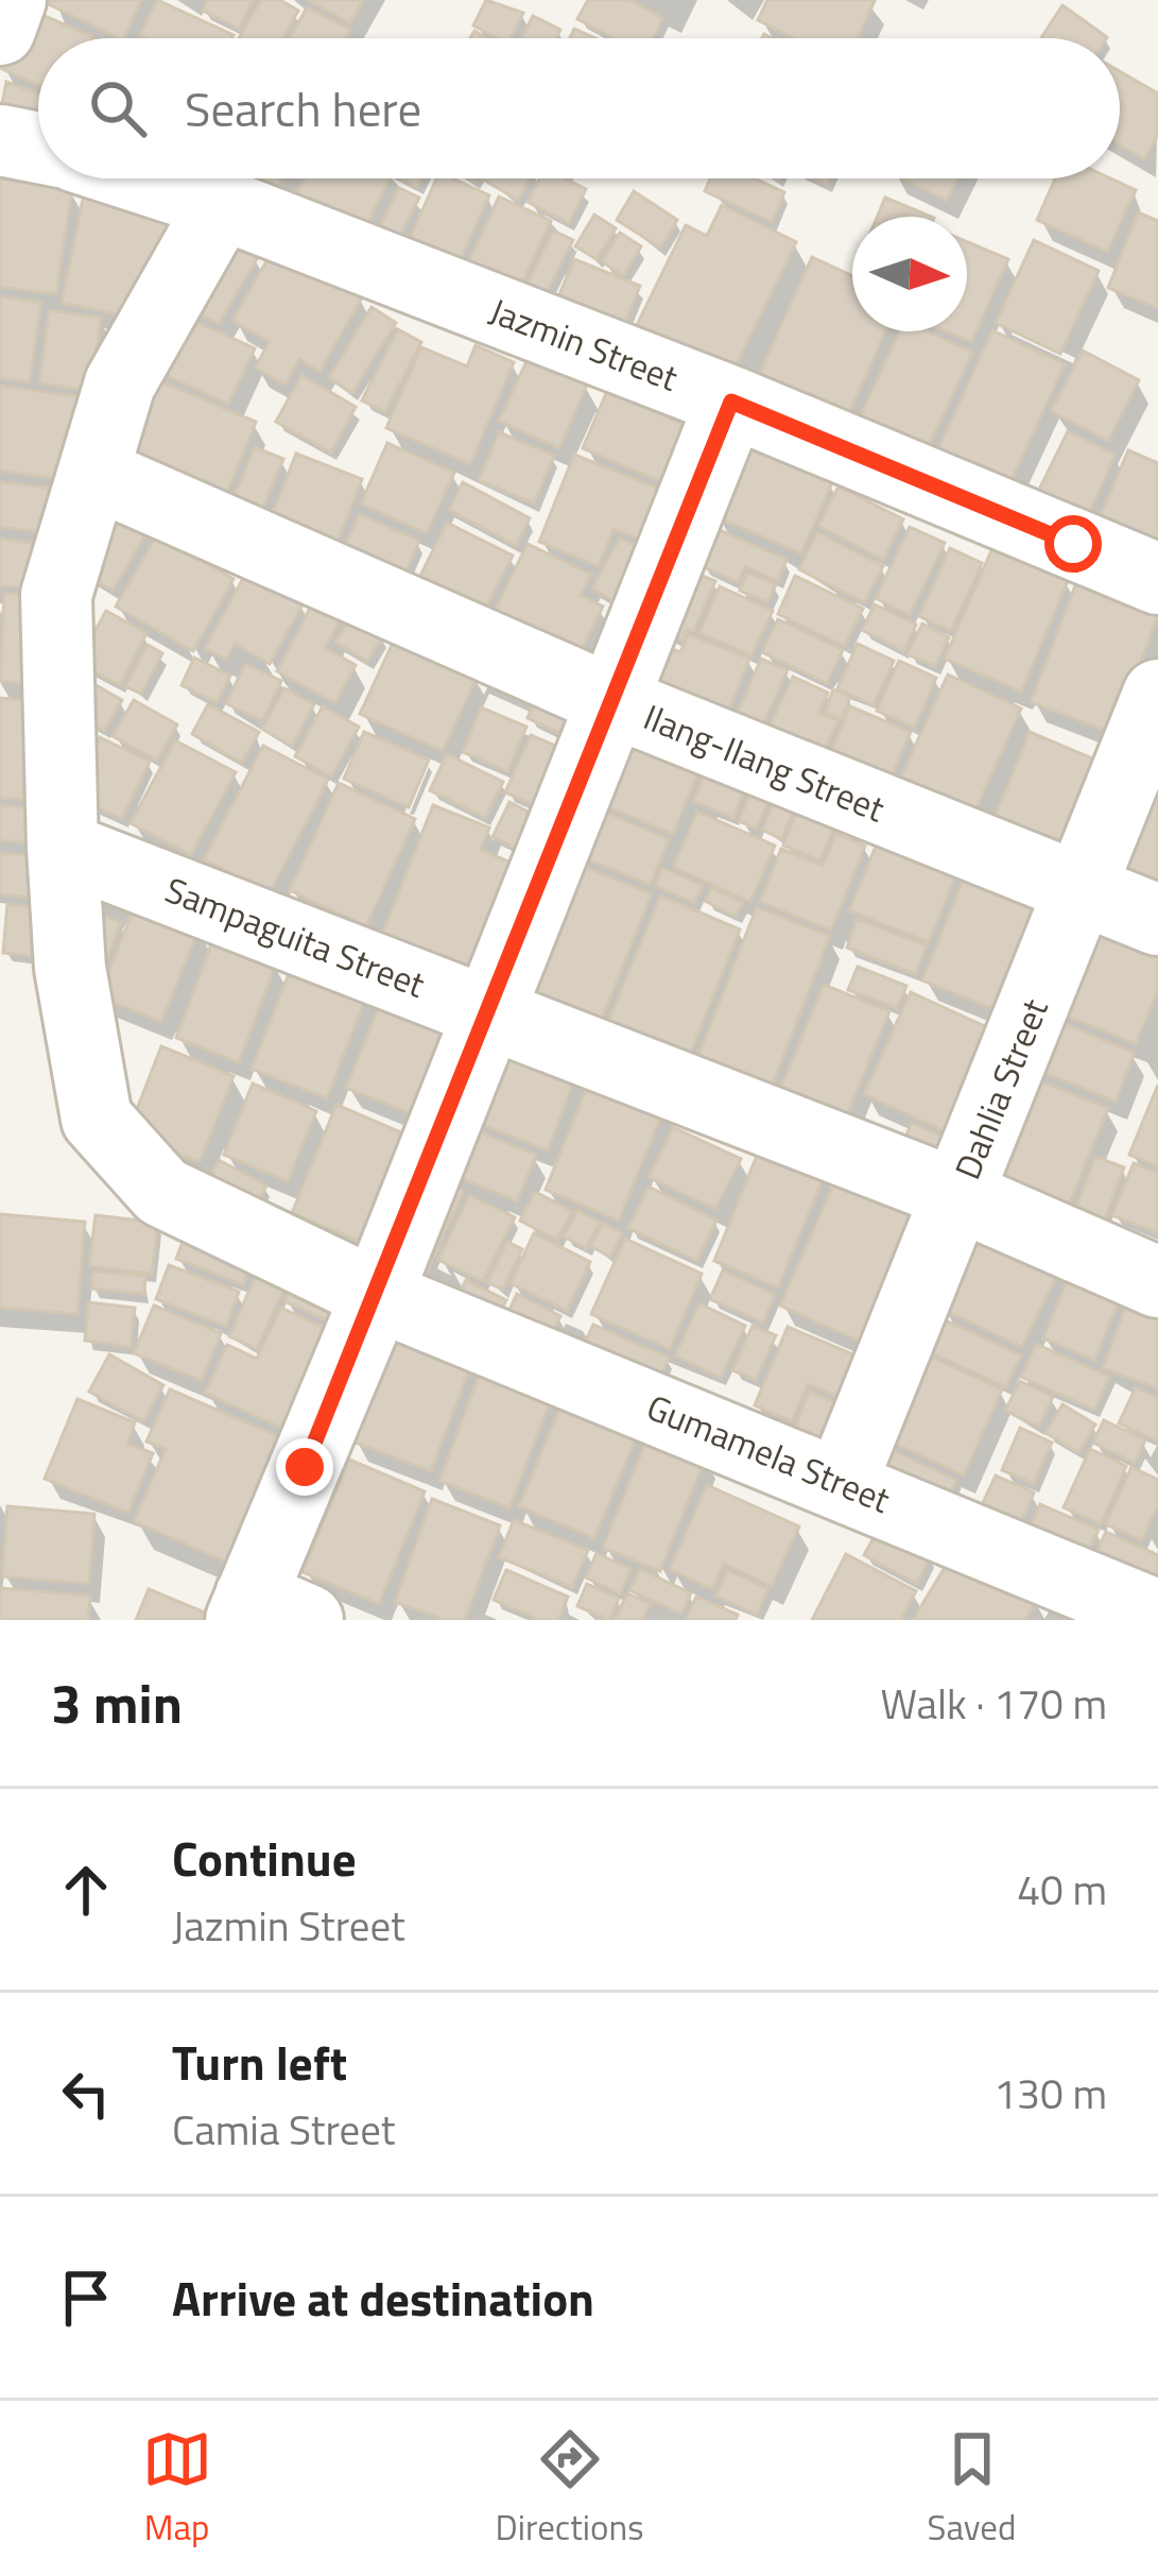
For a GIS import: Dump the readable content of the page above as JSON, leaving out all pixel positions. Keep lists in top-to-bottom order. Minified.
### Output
{"streets":{"street":["Jazmin Street","Ilang-Ilang Street","Sampaguita Street","Dahlia Street","Gumamela Street"]},"crossings":[["Ilang-Ilang Street","Dahlia Street"],["Sampaguita Street","Dahlia Street"],["Sampaguita Street","Gumamela Street"],["Dahlia Street","Gumamela Street"]],"north":"right","page":{"search":"Search here","heading":["3 min","Walk · 170 m"],"list":[["Continue","Jazmin Street","40 m"],["Turn left","Camia Street","130 m"],"Arrive at destination"],"nav":["Map","Directions","Saved"]}}
